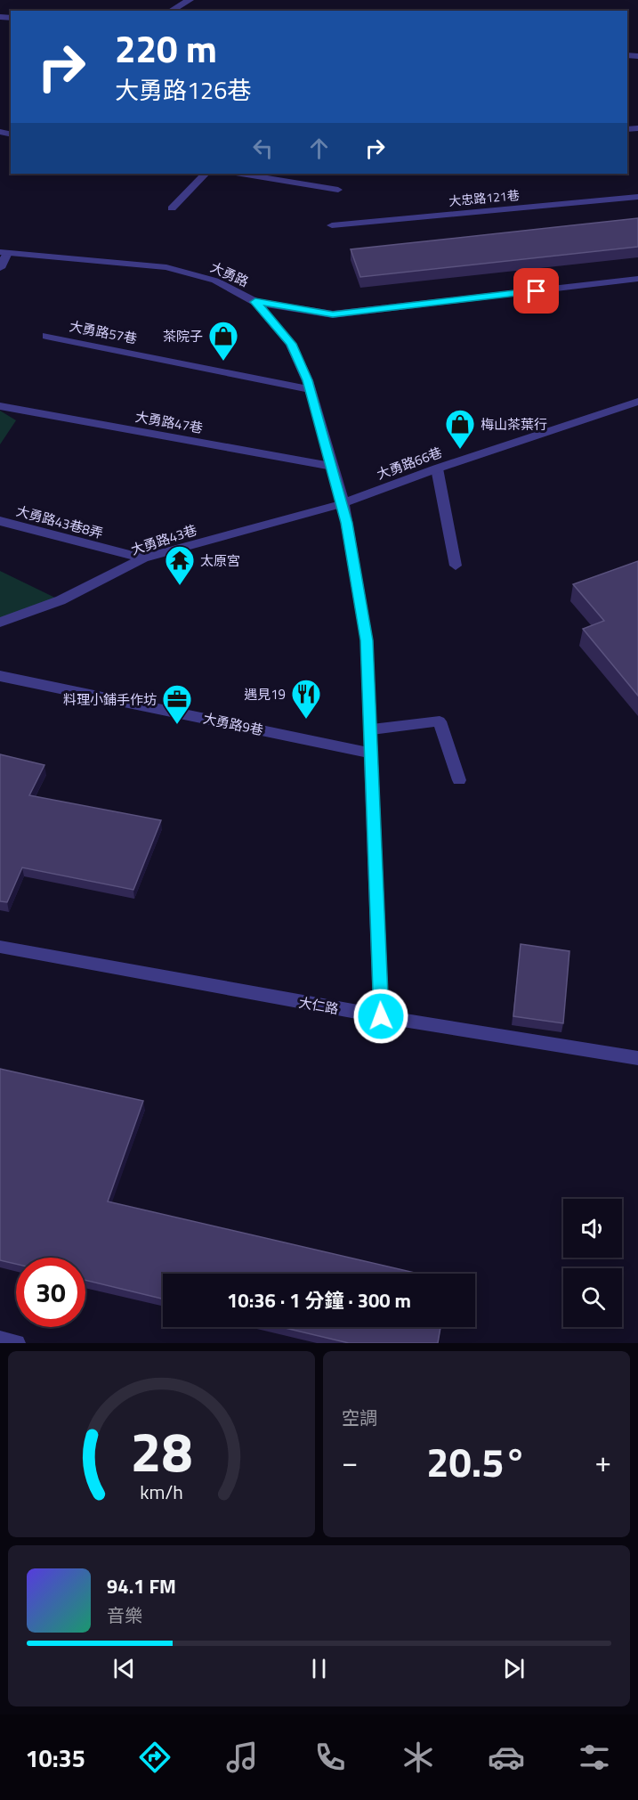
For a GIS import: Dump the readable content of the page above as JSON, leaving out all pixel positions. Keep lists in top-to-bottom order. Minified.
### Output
{"streets":{"street":["大忠路121巷","大勇路","大勇路57巷","大勇路47巷","大勇路66巷","大勇路43巷8弄","大勇路43巷","大勇路9巷","大仁路"]},"crossings":[["大勇路","大勇路57巷"],["大勇路","大勇路47巷"],["大勇路","大勇路66巷"],["大勇路","大勇路43巷"],["大勇路","大勇路9巷"],["大勇路","大仁路"],["大勇路66巷","大勇路43巷"],["大勇路43巷8弄","大勇路43巷"]],"places":{"shop":["茶院子","梅山茶葉行"],"temple":["太原宮"],"restaurant":["遇見19"],"office":["料理小鋪手作坊"]},"page":{"turn":["220 m","大勇路126巷"],"limit":"30","trip":"10:36 · 1 分鐘 · 300 m","tile":"空調","heat":["−","20.5°","+"],"song":["94.1 FM","音樂"],"tabs":"10:35","gauge":["28","km/h"]}}
